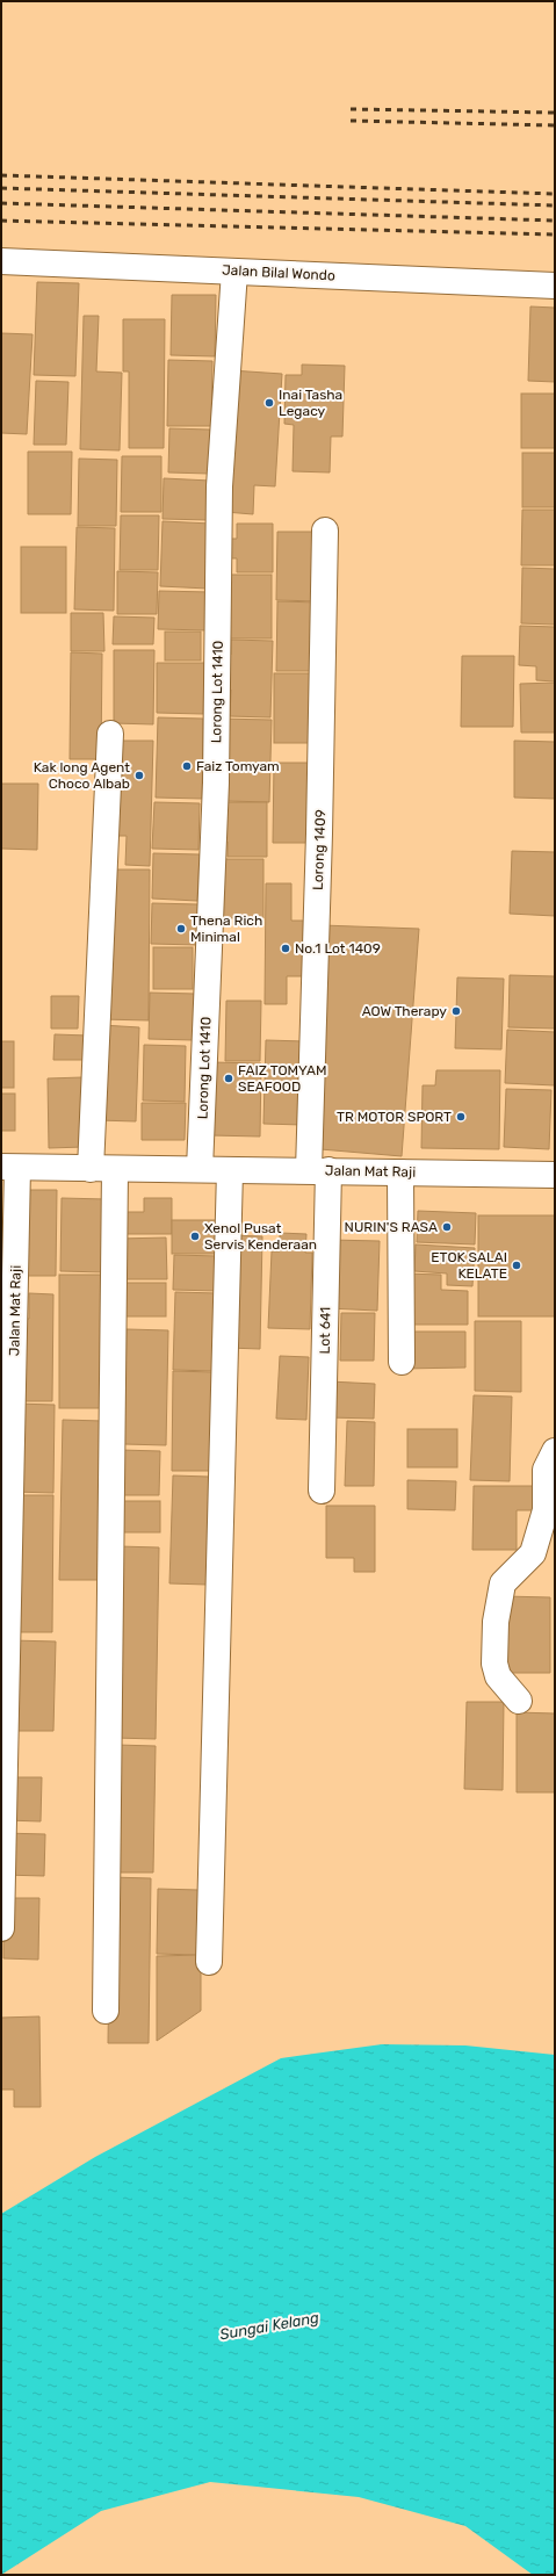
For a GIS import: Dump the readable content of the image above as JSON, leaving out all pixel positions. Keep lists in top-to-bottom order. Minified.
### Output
{"streets":{"street":["Jalan Bilal Wondo","Lorong Lot 1410","Lorong 1409","Jalan Mat Raji","Lot 641"]},"crossings":[["Jalan Bilal Wondo","Lorong Lot 1410"],["Lorong Lot 1410","Jalan Mat Raji"],["Lorong 1409","Jalan Mat Raji"],["Lorong 1409","Lot 641"],["Jalan Mat Raji","Lot 641"]],"water":["Sungai Kelang"],"places":["Inai Tasha Legacy","Faiz Tomyam","Kak long Agent Choco Albab","Thena Rich Minimal","No.1 Lot 1409","AOW Therapy","FAIZ TOMYAM SEAFOOD","TR MOTOR SPORT","NURIN'S RASA","Xenol Pusat Servis Kenderaan","ETOK SALAI KELATE"]}
